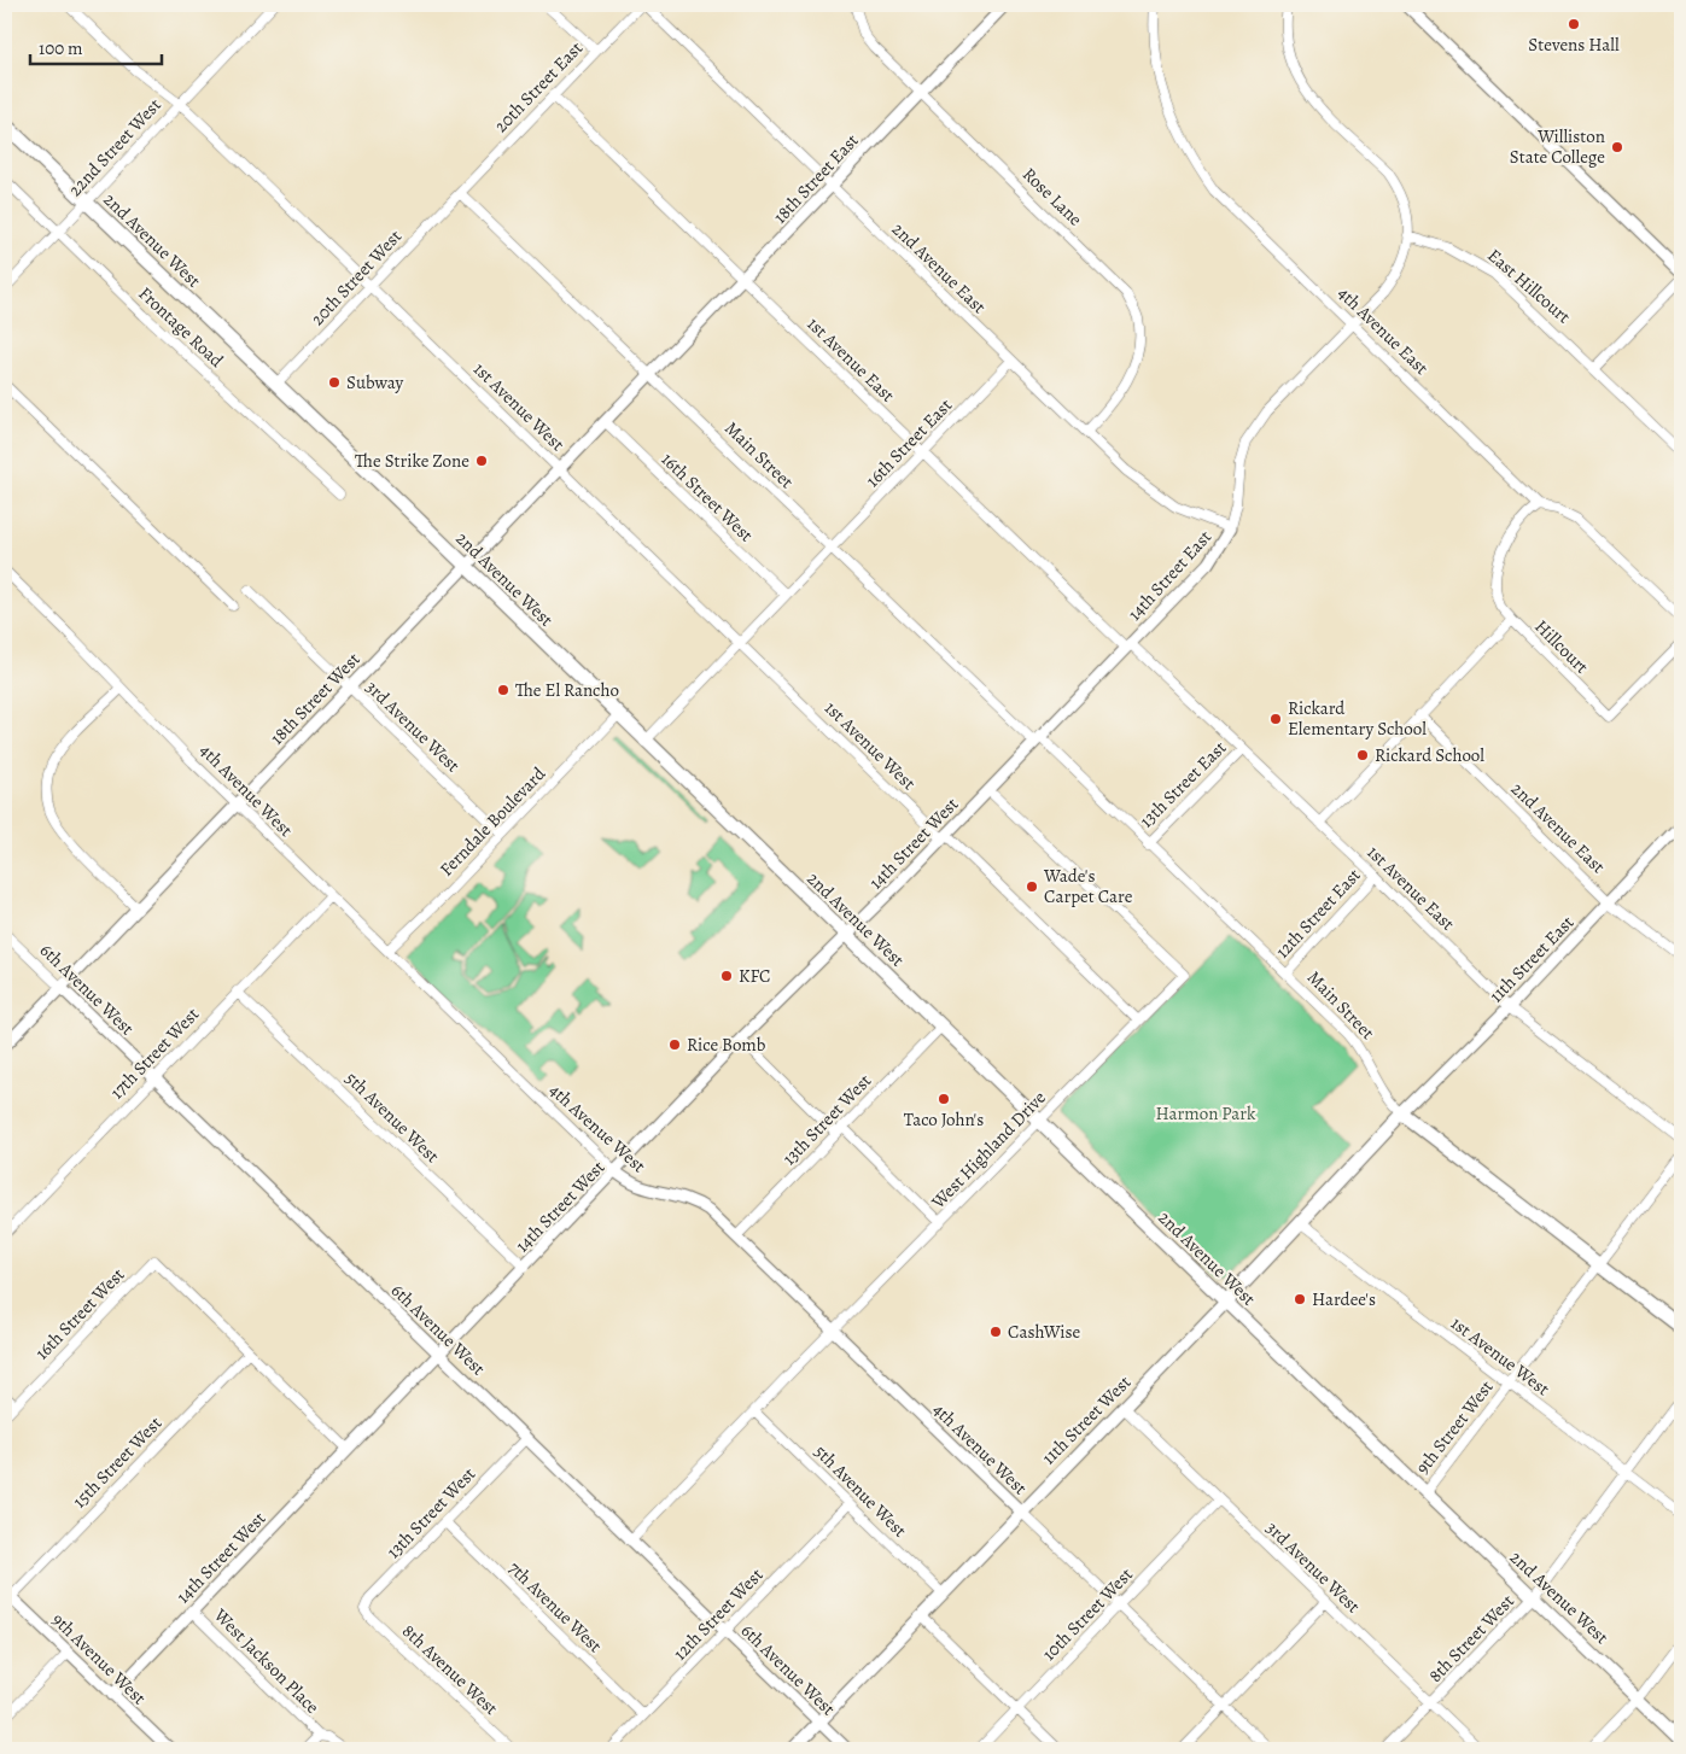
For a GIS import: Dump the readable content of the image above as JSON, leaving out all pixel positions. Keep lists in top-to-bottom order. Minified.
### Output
{"streets":{"main road":["2nd Avenue West","Main Street","11th Street West"],"street":["20th Street East","22nd Street West","18th Street East","Rose Lane","2nd Avenue East","20th Street West","East Hillcourt","Frontage Road","4th Avenue East","1st Avenue East","1st Avenue West","16th Street East","16th Street West","14th Street East","Hillcourt","18th Street West","3rd Avenue West","13th Street East","4th Avenue West","Ferndale Boulevard","14th Street West","12th Street East","11th Street East","6th Avenue West","17th Street West","5th Avenue West","13th Street West","West Highland Drive","9th Street West","15th Street West","7th Avenue West","12th Street West","10th Street West","8th Street West","9th Avenue West","West Jackson Place","8th Avenue West"]},"crossings":[["20th Street East","2nd Avenue East"],["20th Street East","20th Street West"],["20th Street East","1st Avenue East"],["20th Street East","Main Street"],["22nd Street West","2nd Avenue West"],["22nd Street West","Frontage Road"],["22nd Street West","1st Avenue West"],["18th Street East","Rose Lane"],["18th Street East","2nd Avenue East"],["18th Street East","1st Avenue East"],["18th Street East","Main Street"],["18th Street East","18th Street West"],["Rose Lane","2nd Avenue East"],["2nd Avenue West","20th Street West"],["2nd Avenue West","18th Street West"],["2nd Avenue West","Ferndale Boulevard"],["2nd Avenue West","14th Street West"],["2nd Avenue West","13th Street West"],["2nd Avenue West","West Highland Drive"],["2nd Avenue West","11th Street West"],["2nd Avenue West","9th Street West"],["2nd Avenue West","8th Street West"],["2nd Avenue East","16th Street East"],["2nd Avenue East","14th Street East"],["2nd Avenue East","11th Street East"],["20th Street West","1st Avenue West"],["20th Street West","Main Street"],["East Hillcourt","14th Street East"],["4th Avenue East","14th Street East"],["4th Avenue East","Hillcourt"],["1st Avenue East","16th Street East"],["1st Avenue East","14th Street East"],["1st Avenue East","13th Street East"],["1st Avenue East","12th Street East"],["1st Avenue East","11th Street East"],["1st Avenue West","18th Street West"],["1st Avenue West","14th Street West"],["1st Avenue West","West Highland Drive"],["1st Avenue West","11th Street West"],["1st Avenue West","9th Street West"],["1st Avenue West","8th Street West"],["16th Street East","Main Street"],["Main Street","14th Street East"],["Main Street","18th Street West"],["Main Street","13th Street East"],["Main Street","14th Street West"],["Main Street","12th Street East"],["Main Street","11th Street East"],["Main Street","11th Street West"],["Main Street","9th Street West"],["16th Street West","18th Street West"],["16th Street West","15th Street West"],["14th Street East","14th Street West"],["18th Street West","3rd Avenue West"],["18th Street West","4th Avenue West"],["18th Street West","6th Avenue West"],["3rd Avenue West","Ferndale Boulevard"],["3rd Avenue West","11th Street West"],["3rd Avenue West","10th Street West"],["3rd Avenue West","8th Street West"],["4th Avenue West","Ferndale Boulevard"],["4th Avenue West","14th Street West"],["4th Avenue West","17th Street West"],["4th Avenue West","13th Street West"],["4th Avenue West","West Highland Drive"],["4th Avenue West","11th Street West"],["4th Avenue West","10th Street West"],["14th Street West","6th Avenue West"],["14th Street West","5th Avenue West"],["14th Street West","West Highland Drive"],["14th Street West","9th Avenue West"],["14th Street West","West Jackson Place"],["11th Street East","11th Street West"],["6th Avenue West","17th Street West"],["6th Avenue West","13th Street West"],["6th Avenue West","West Highland Drive"],["6th Avenue West","11th Street West"],["6th Avenue West","12th Street West"],["17th Street West","5th Avenue West"],["5th Avenue West","West Highland Drive"],["5th Avenue West","11th Street West"],["5th Avenue West","12th Street West"],["13th Street West","7th Avenue West"],["13th Street West","8th Avenue West"],["15th Street West","9th Avenue West"],["7th Avenue West","12th Street West"]],"parks":["Harmon Park"],"places":["Stevens Hall","Williston State College","Subway","The Strike Zone","The El Rancho","Rickard Elementary School","Rickard School","Wade's Carpet Care","KFC","Rice Bomb","Taco John's","Hardee's","CashWise"],"scale_bar":"100 m"}
